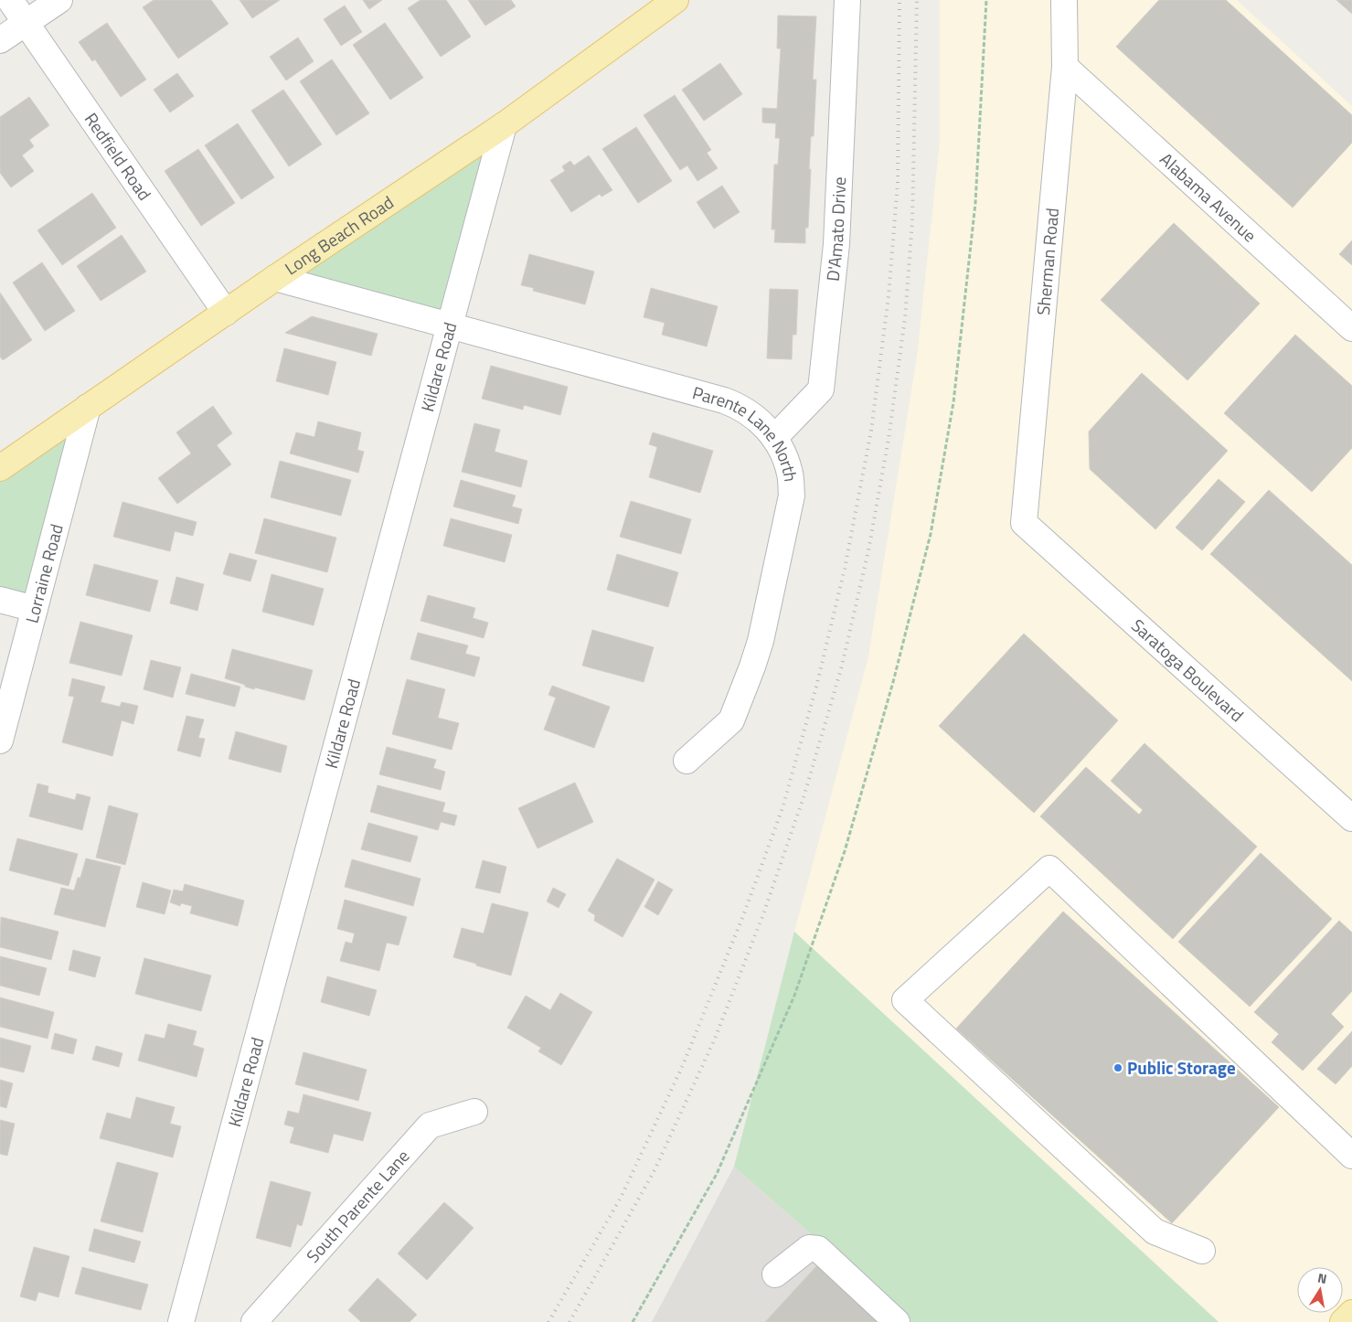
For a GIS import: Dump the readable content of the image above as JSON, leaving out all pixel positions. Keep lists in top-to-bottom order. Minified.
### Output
{"streets":{"main road":["Long Beach Road"],"street":["Redfield Road","Alabama Avenue","D'Amato Drive","Sherman Road","Kildare Road","Parente Lane North","Lorraine Road","Saratoga Boulevard","South Parente Lane"]},"crossings":[["Redfield Road","Long Beach Road"],["Alabama Avenue","Sherman Road"],["D'Amato Drive","Parente Lane North"],["Long Beach Road","Kildare Road"],["Long Beach Road","Parente Lane North"],["Long Beach Road","Lorraine Road"],["Sherman Road","Saratoga Boulevard"],["Kildare Road","Parente Lane North"]],"places":["Public Storage"],"north":"top"}
